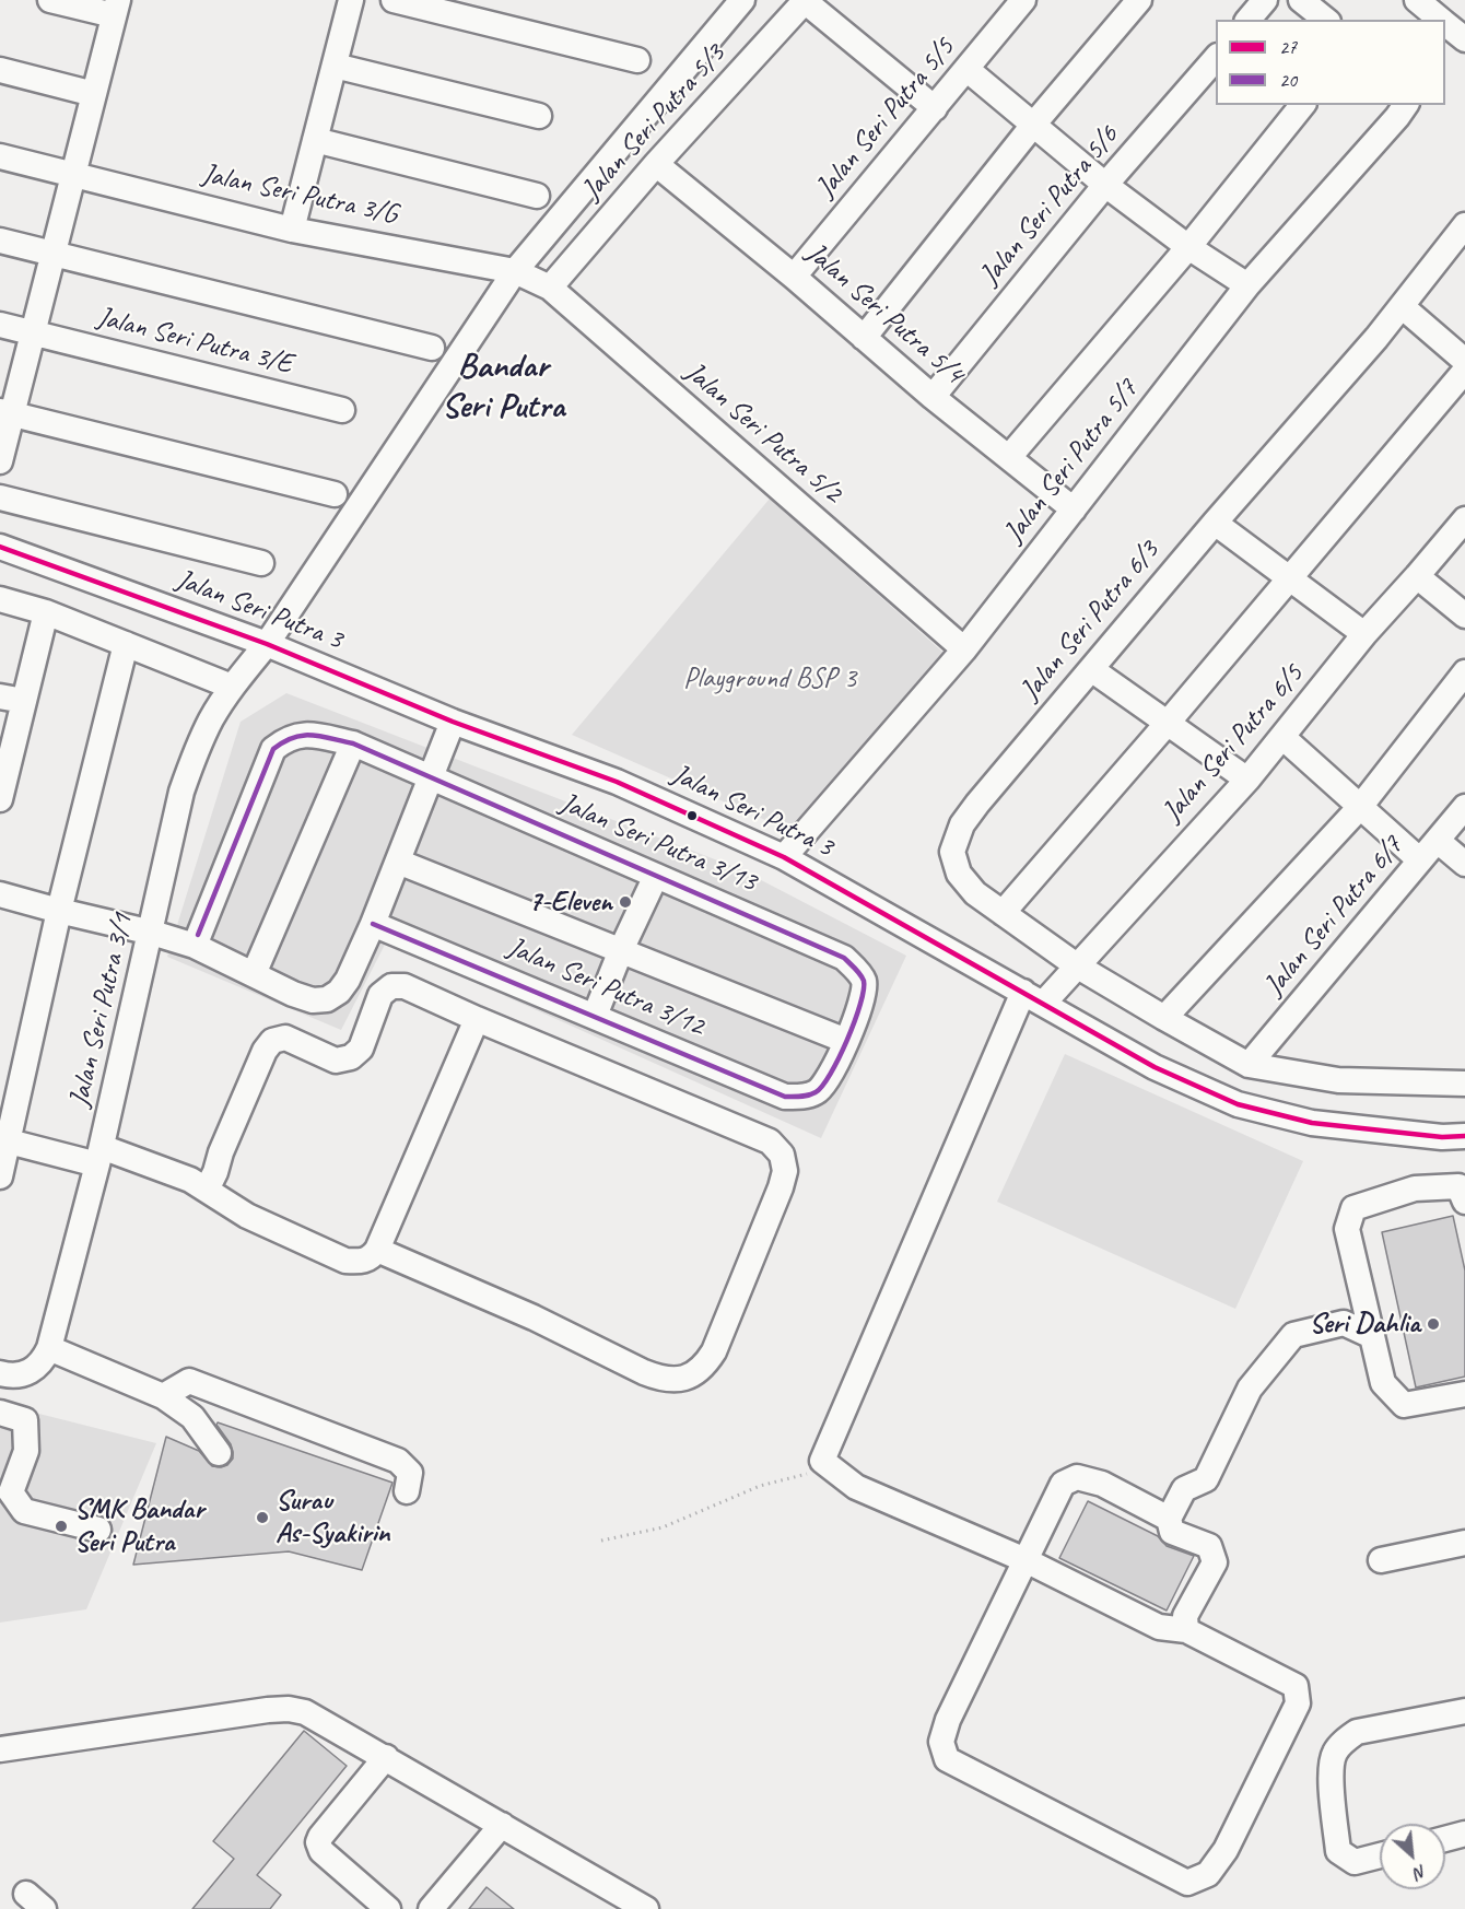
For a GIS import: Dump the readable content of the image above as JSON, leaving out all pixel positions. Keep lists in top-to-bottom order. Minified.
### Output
{"streets":{"street":["Jalan Seri Putra 5/5","Jalan Seri Putra 5/3","Jalan Seri Putra 3/G","Jalan Seri Putra 5/6","Jalan Seri Putra 5/4","Jalan Seri Putra 3/E","Jalan Seri Putra 5/2","Jalan Seri Putra 5/7","Jalan Seri Putra 3","Jalan Seri Putra 6/3","Jalan Seri Putra 6/5","Jalan Seri Putra 3/13","Jalan Seri Putra 6/7","Jalan Seri Putra 3/12","Jalan Seri Putra 3/1"]},"crossings":[["Jalan Seri Putra 5/5","Jalan Seri Putra 5/4"],["Jalan Seri Putra 5/3","Jalan Seri Putra 5/4"],["Jalan Seri Putra 5/3","Jalan Seri Putra 5/2"],["Jalan Seri Putra 3/G","Jalan Seri Putra 5/2"],["Jalan Seri Putra 3/G","Jalan Seri Putra 3/1"],["Jalan Seri Putra 5/6","Jalan Seri Putra 5/4"],["Jalan Seri Putra 5/4","Jalan Seri Putra 5/7"],["Jalan Seri Putra 5/2","Jalan Seri Putra 5/7"],["Jalan Seri Putra 5/2","Jalan Seri Putra 3/1"],["Jalan Seri Putra 5/7","Jalan Seri Putra 3"],["Jalan Seri Putra 3","Jalan Seri Putra 6/5"],["Jalan Seri Putra 3","Jalan Seri Putra 3/1"],["Jalan Seri Putra 6/3","Jalan Seri Putra 6/5"],["Jalan Seri Putra 6/3","Jalan Seri Putra 6/7"],["Jalan Seri Putra 3/13","Jalan Seri Putra 3/12"]],"districts":["Bandar Seri Putra"],"parks":["Playground BSP 3"],"places":["7-Eleven","Seri Dahlia","Surau As-Syakirin","SMK Bandar Seri Putra"],"lines":["transit line 27","transit line 20"],"legend":["27","20"],"north":"bottom right"}
